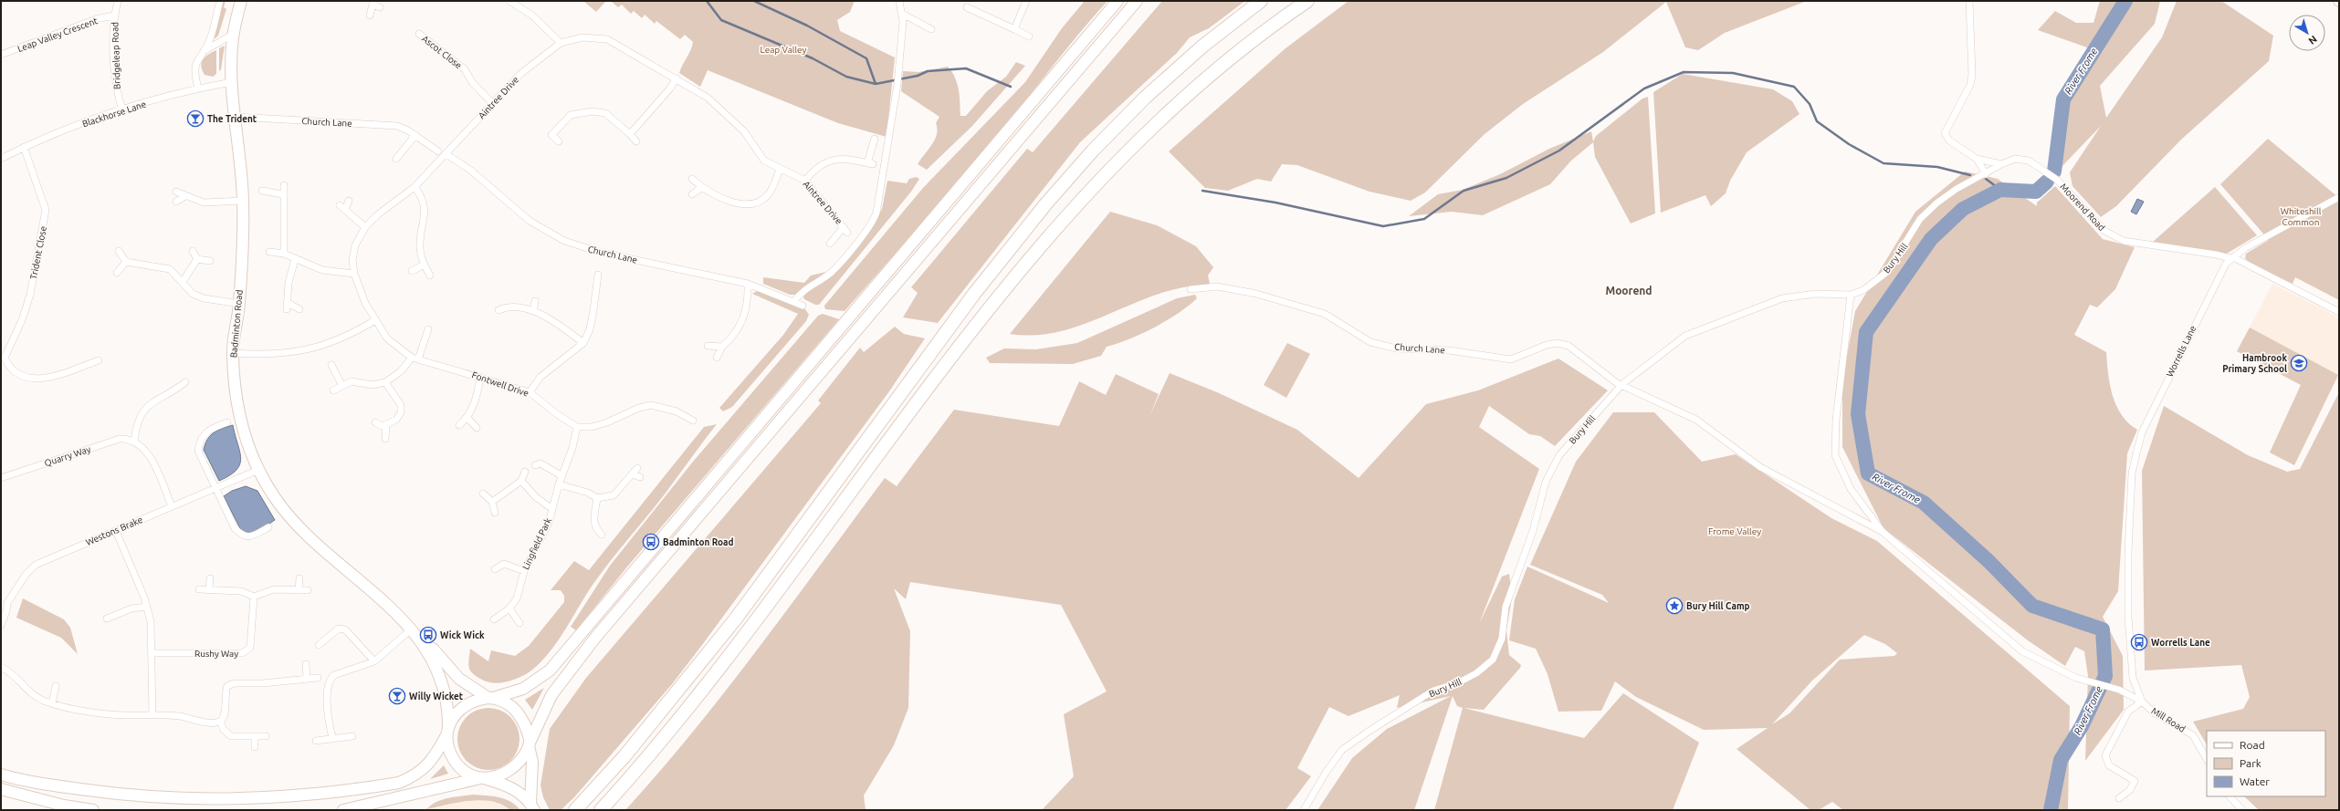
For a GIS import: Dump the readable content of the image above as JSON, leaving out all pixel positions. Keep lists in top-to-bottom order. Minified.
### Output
{"streets":{"main road":["Badminton Road"],"street":["Leap Valley Crescent","Ascot Close","Bridgeleap Road","Aintree Drive","Blackhorse Lane","Church Lane","Moorend Road","Trident Close","Bury Hill","Worrells Lane","Fontwell Drive","Quarry Way","Westons Brake","Lingfield Park","Rushy Way","Mill Road"]},"crossings":[["Leap Valley Crescent","Bridgeleap Road"],["Ascot Close","Aintree Drive"],["Bridgeleap Road","Blackhorse Lane"],["Aintree Drive","Church Lane"],["Aintree Drive","Fontwell Drive"],["Blackhorse Lane","Trident Close"],["Blackhorse Lane","Badminton Road"],["Church Lane","Bury Hill"],["Church Lane","Badminton Road"],["Church Lane","Mill Road"],["Moorend Road","Bury Hill"],["Moorend Road","Worrells Lane"],["Badminton Road","Westons Brake"],["Worrells Lane","Mill Road"],["Fontwell Drive","Lingfield Park"]],"districts":["Moorend"],"water":["River Frome"],"parks":["Leap Valley","Whiteshill Common","Frome Valley"],"places":{"bar":["The Trident","Willy Wicket"],"school or university":["Hambrook Primary School"],"bus stop":["Badminton Road","Wick Wick","Worrells Lane"],"place":["Bury Hill Camp"]},"legend":["Road","Park","Water"],"north":"bottom right"}
